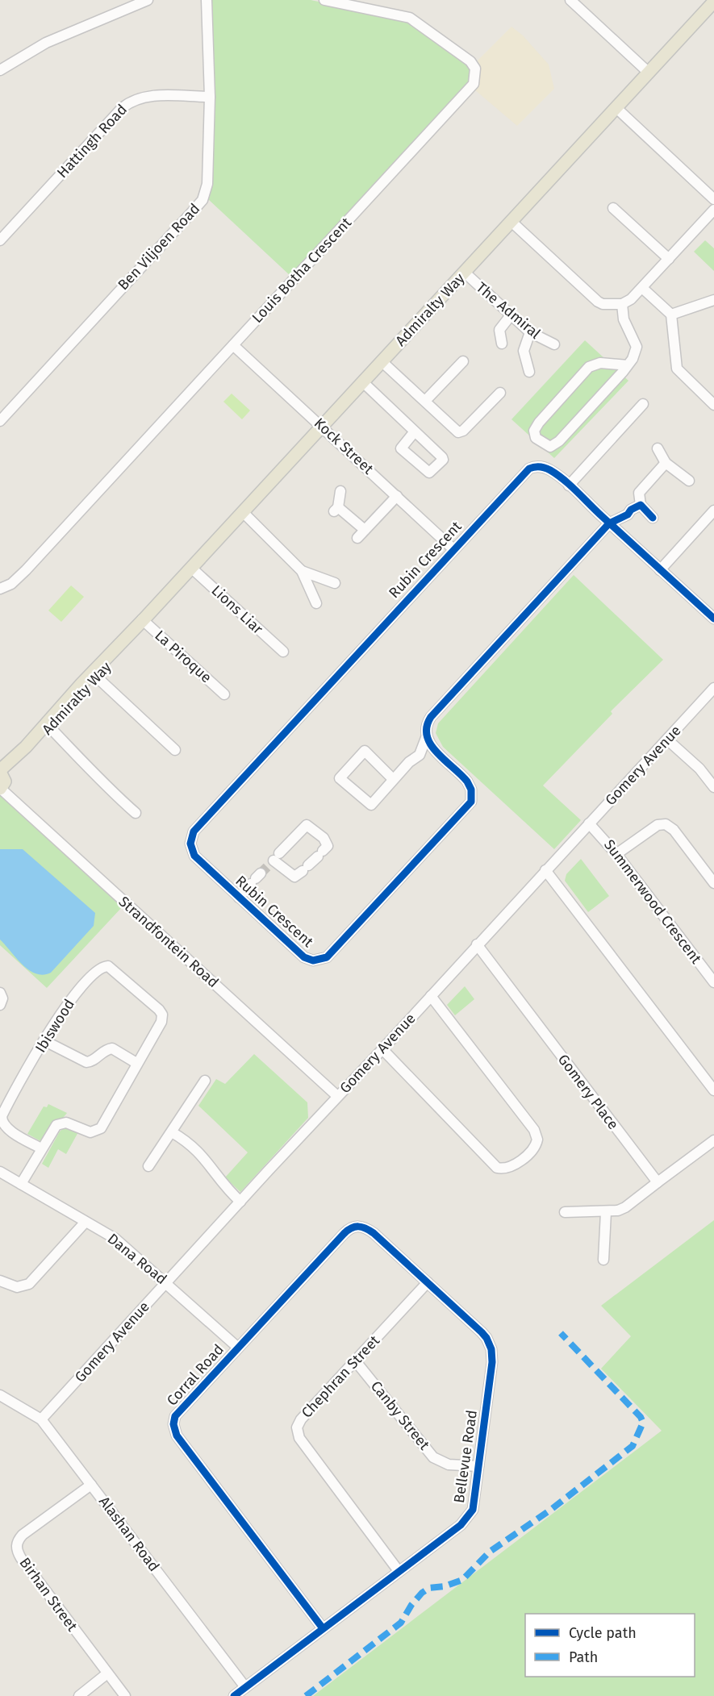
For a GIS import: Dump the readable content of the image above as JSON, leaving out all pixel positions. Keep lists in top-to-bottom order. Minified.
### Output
{"streets":{"main road":["Admiralty Way","Strandfontein Road"],"street":["Hattingh Road","Ben Viljoen Road","Louis Botha Crescent","The Admiral","Kock Street","Rubin Crescent","Lions Liar","La Piroque","Gomery Avenue","Summerwood Crescent","Ibiswood","Gomery Place","Dana Road","Corral Road","Chephran Street","Canby Street","Bellevue Road","Alashan Road","Birhan Street"]},"crossings":[["Hattingh Road","Ben Viljoen Road"],["Louis Botha Crescent","Kock Street"],["Admiralty Way","The Admiral"],["Admiralty Way","Kock Street"],["Admiralty Way","Lions Liar"],["Admiralty Way","La Piroque"],["Admiralty Way","Strandfontein Road"],["Kock Street","Rubin Crescent"],["Gomery Avenue","Summerwood Crescent"],["Gomery Avenue","Strandfontein Road"],["Gomery Avenue","Gomery Place"],["Gomery Avenue","Dana Road"],["Gomery Avenue","Alashan Road"],["Ibiswood","Dana Road"],["Dana Road","Corral Road"],["Corral Road","Bellevue Road"],["Chephran Street","Canby Street"],["Chephran Street","Bellevue Road"],["Canby Street","Bellevue Road"],["Bellevue Road","Alashan Road"],["Alashan Road","Birhan Street"]],"legend":["Cycle path","Path"]}
